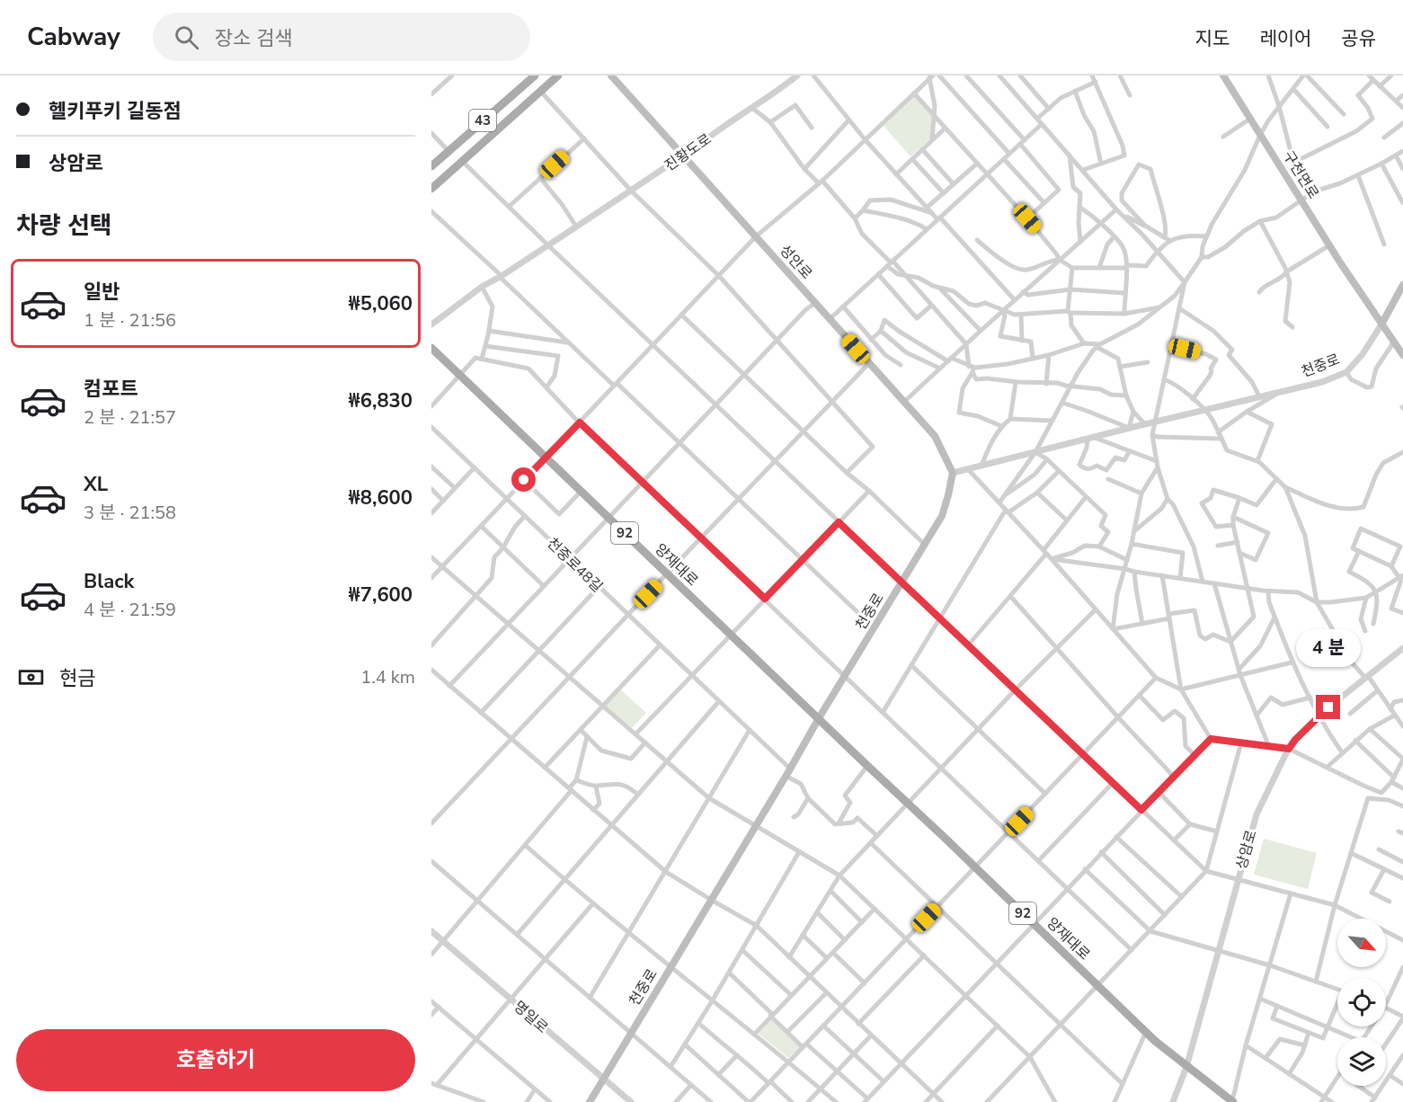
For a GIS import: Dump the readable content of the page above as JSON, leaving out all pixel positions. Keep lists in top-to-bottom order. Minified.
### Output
{"streets":{"main road":["43","구천면로","성안로","천중로","92","양재대로"],"street":["진황도로","천중로48길","상암로","명일로"]},"crossings":[["진황도로","성안로"],["구천면로","천중로"],["성안로","천중로"],["천중로","천중로48길"],["천중로","양재대로"],["천중로","명일로"],["양재대로","상암로"]],"north":"bottom right","page":{"header":"Cabway","search":"장소 검색","nav":["지도","레이어","공유"],"banner":["헬키푸키 길동점","상암로"],"heading":"차량 선택","list":[{"name":"일반","note":"1 분 · 21:56","value":"₩5,060"},{"name":"컴포트","note":"2 분 · 21:57","value":"₩6,830"},{"name":"XL","note":"3 분 · 21:58","value":"₩8,600"},{"name":"Black","note":"4 분 · 21:59","value":"₩7,600"}],"bubble":"4 분","pay":["현금","1.4 km"],"buttons":"호출하기"}}
